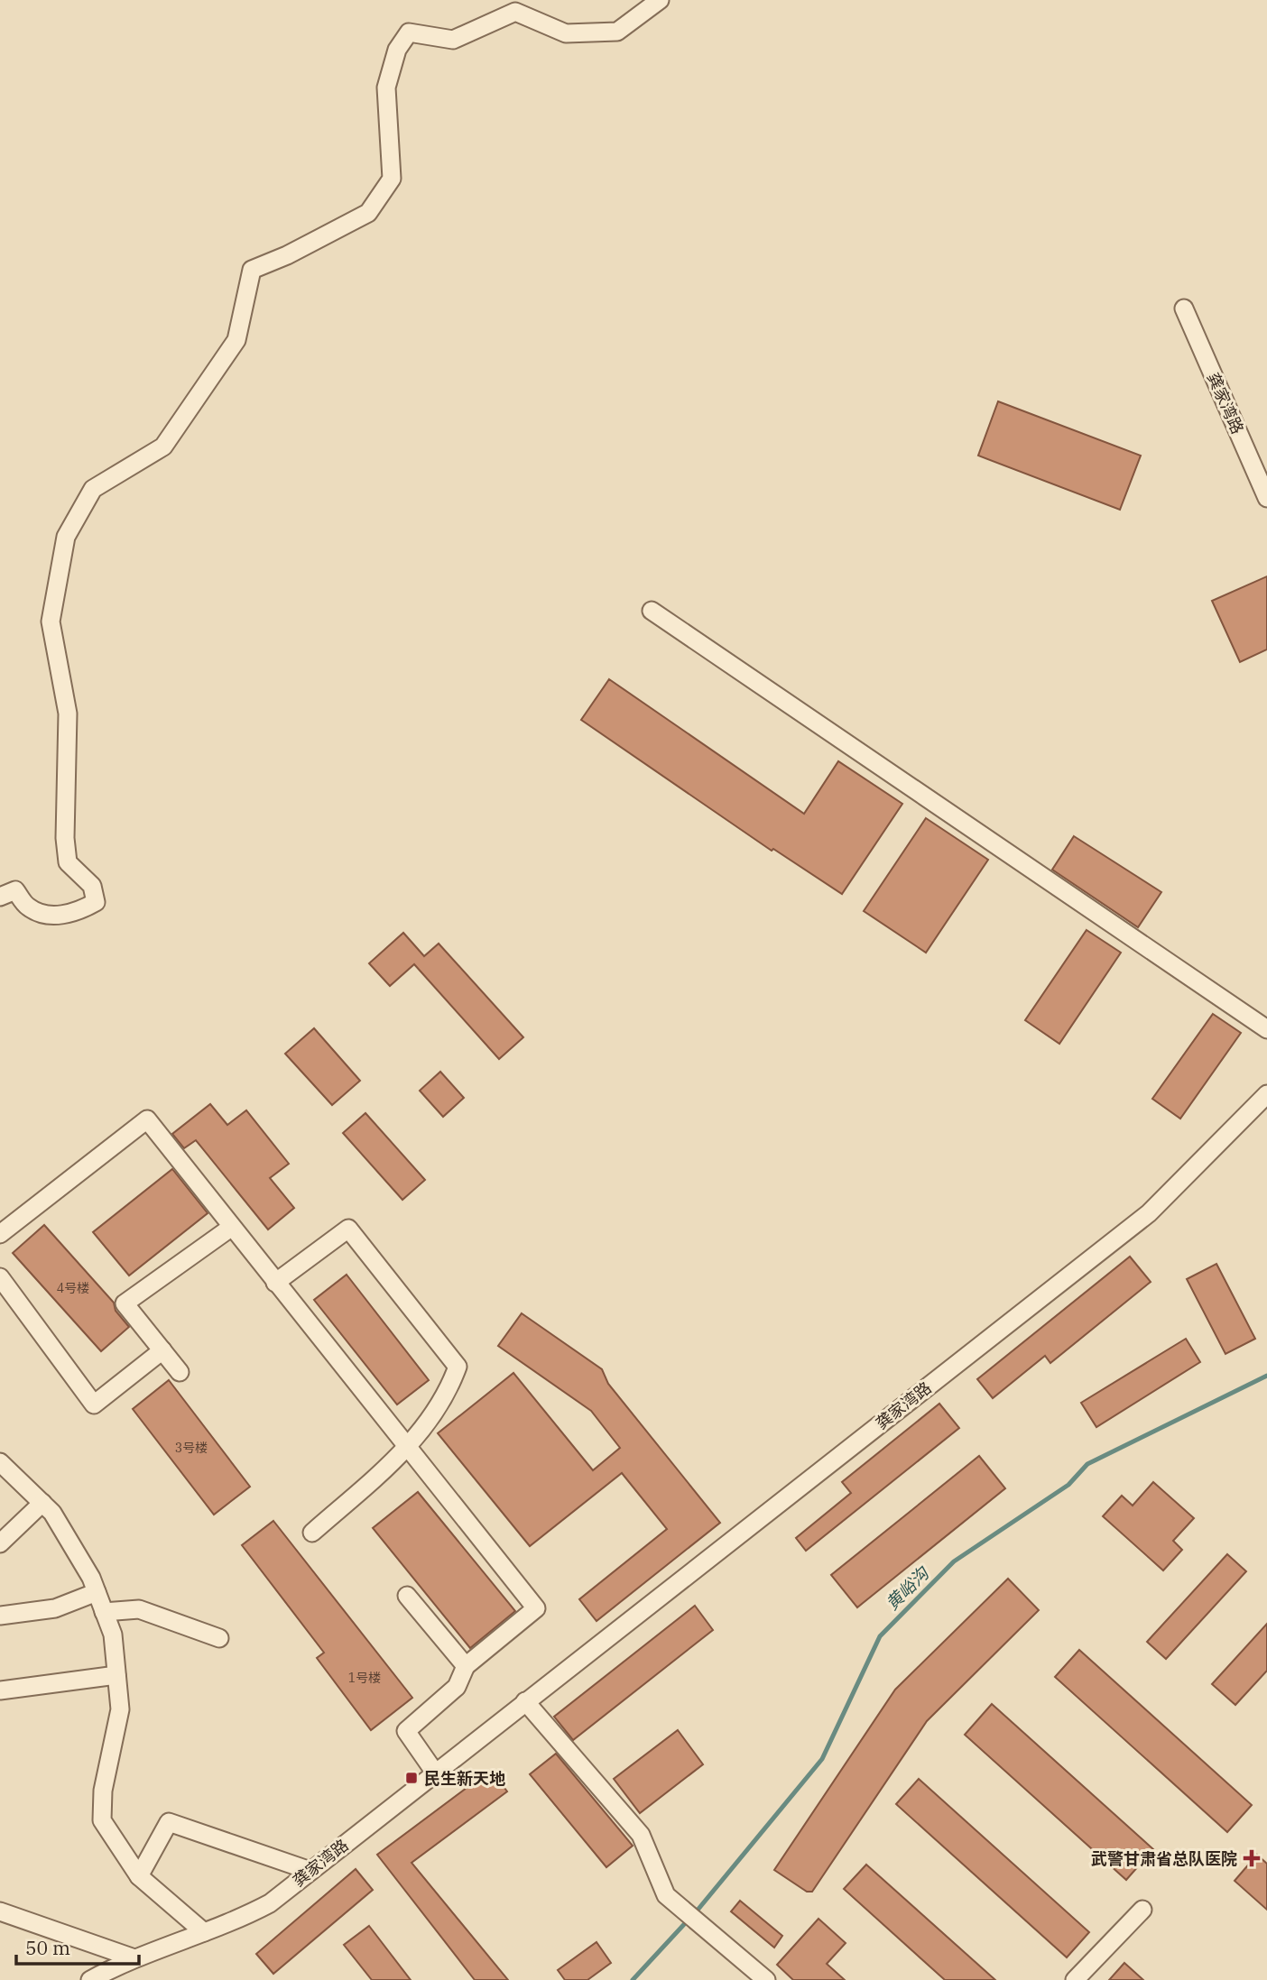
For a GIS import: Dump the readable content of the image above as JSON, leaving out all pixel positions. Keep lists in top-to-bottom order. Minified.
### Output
{"streets":{"street":["龚家湾路"]},"water":["黄峪沟"],"places":{"transit":["民生新天地"],"health":["武警甘肃省总队医院"]},"house_numbers":["4号楼","3号楼","1号楼"],"scale_bar":"50 m"}
